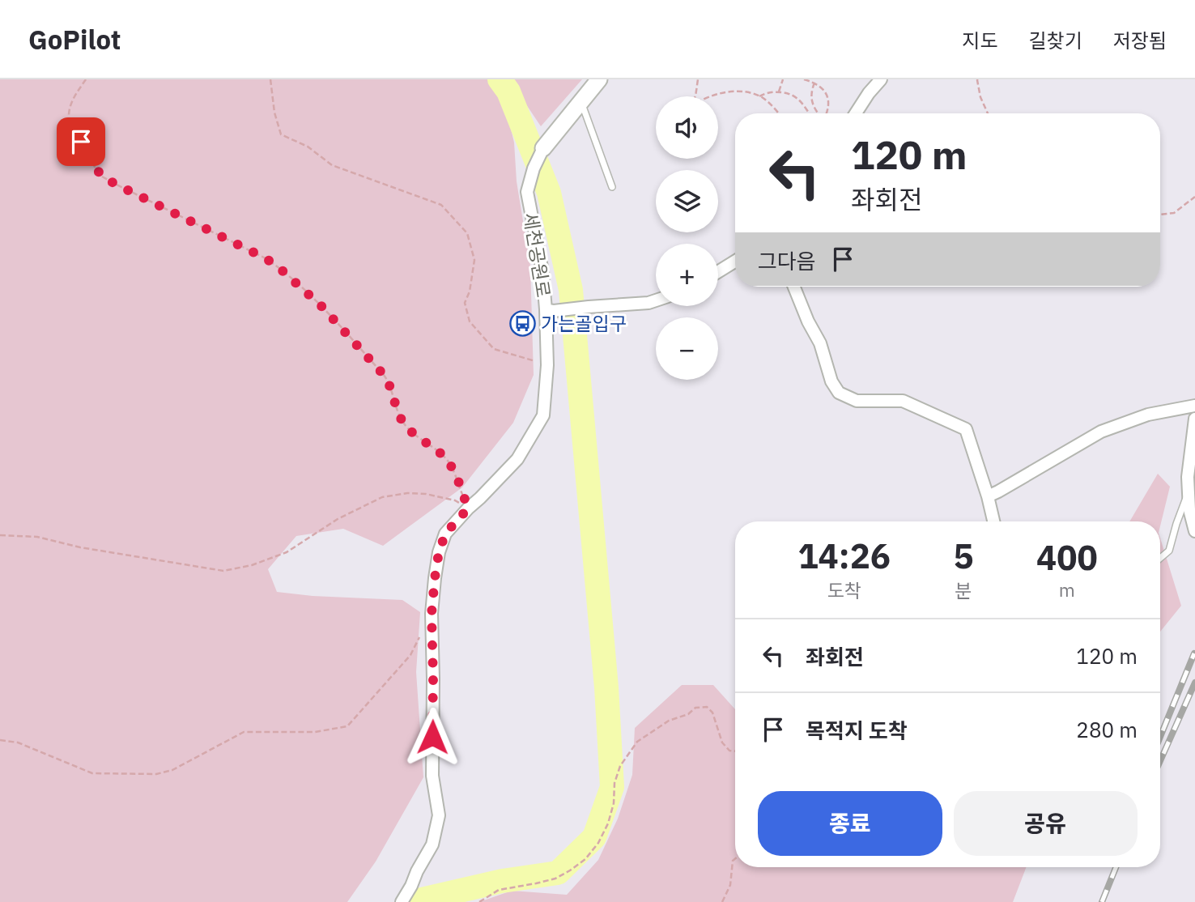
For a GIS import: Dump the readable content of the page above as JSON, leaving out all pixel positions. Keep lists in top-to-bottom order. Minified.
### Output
{"streets":{"street":["세천공원로"]},"places":{"bus stop":["가는골입구"]},"page":{"header":"GoPilot","nav":["지도","길찾기","저장됨"],"map_buttons":["+","−"],"turn":["120 m","좌회전"],"then":"그다음","eta":["14:26","도착","5","분","400","m"],"list":[{"name":"좌회전","value":"120 m"},{"name":"목적지 도착","value":"280 m"}],"buttons":["종료","공유"]}}
